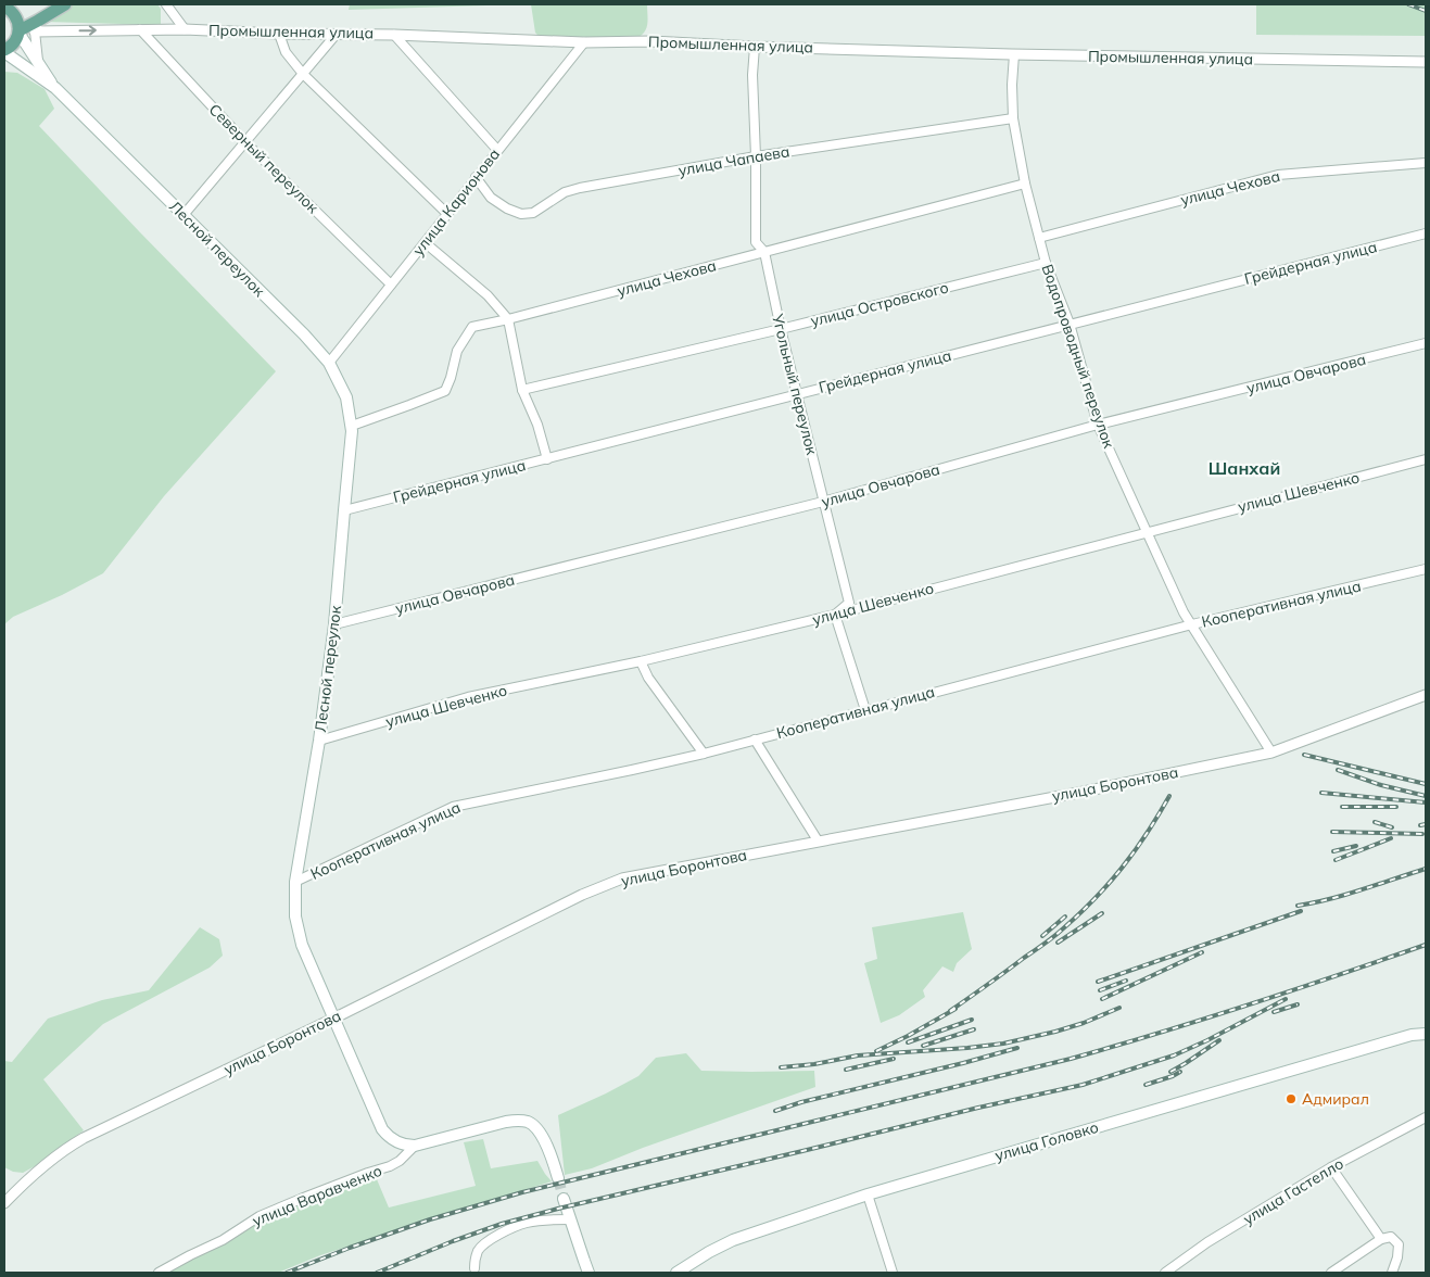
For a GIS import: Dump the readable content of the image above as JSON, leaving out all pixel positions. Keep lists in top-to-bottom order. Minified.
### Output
{"streets":{"main road":["Лесной переулок","улица Головко"],"street":["Промышленная улица","Северный переулок","улица Чапаева","улица Чехова","улица Карионова","Грейдерная улица","улица Островского","Водопроводный переулок","улица Овчарова","Угольный переулок","улица Шевченко","Кооперативная улица","улица Боронтова","улица Гастелло","улица Варавченко"]},"crossings":[["Промышленная улица","Северный переулок"],["Промышленная улица","улица Карионова"],["Промышленная улица","Водопроводный переулок"],["Промышленная улица","Угольный переулок"],["Северный переулок","улица Карионова"],["улица Чапаева","улица Карионова"],["улица Чапаева","Водопроводный переулок"],["улица Чапаева","Угольный переулок"],["улица Чехова","Лесной переулок"],["улица Чехова","Водопроводный переулок"],["улица Чехова","Угольный переулок"],["улица Карионова","Лесной переулок"],["Лесной переулок","Грейдерная улица"],["Лесной переулок","улица Овчарова"],["Лесной переулок","улица Шевченко"],["Лесной переулок","Кооперативная улица"],["Лесной переулок","улица Боронтова"],["Лесной переулок","улица Варавченко"],["Грейдерная улица","Водопроводный переулок"],["Грейдерная улица","Угольный переулок"],["улица Островского","Водопроводный переулок"],["улица Островского","Угольный переулок"],["Водопроводный переулок","улица Овчарова"],["Водопроводный переулок","улица Шевченко"],["Водопроводный переулок","Кооперативная улица"],["Водопроводный переулок","улица Боронтова"],["улица Овчарова","Угольный переулок"],["Угольный переулок","улица Шевченко"]],"districts":["Шанхай"],"places":["Адмирал"]}
